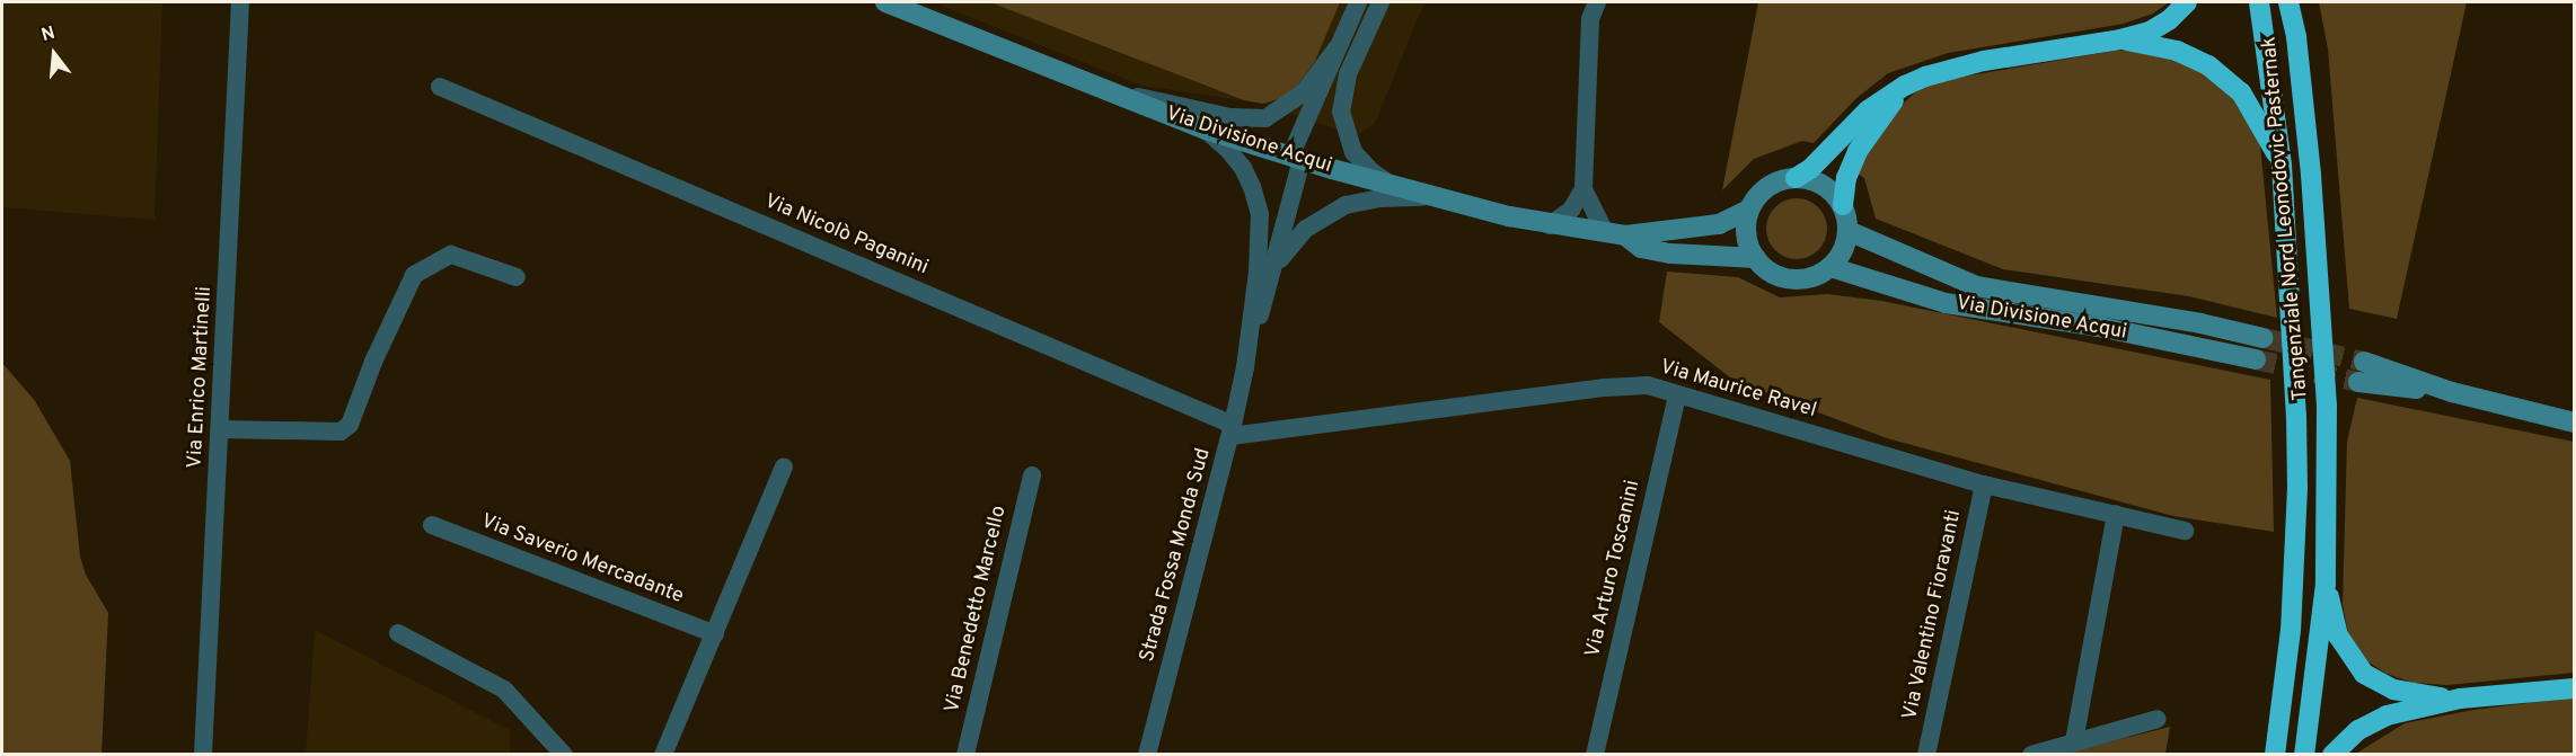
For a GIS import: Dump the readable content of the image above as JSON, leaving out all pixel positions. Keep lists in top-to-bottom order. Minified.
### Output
{"streets":{"highway":["Tangenziale Nord Leonodovic Pasternak"],"main road":["Via Divisione Acqui"],"street":["Via Nicolò Paganini","Via Enrico Martinelli","Via Maurice Ravel","Strada Fossa Monda Sud","Via Saverio Mercadante","Via Arturo Toscanini","Via Benedetto Marcello","Via Valentino Fioravanti"]},"crossings":[["Via Divisione Acqui","Strada Fossa Monda Sud"],["Via Nicolò Paganini","Via Maurice Ravel"],["Via Nicolò Paganini","Strada Fossa Monda Sud"],["Via Maurice Ravel","Strada Fossa Monda Sud"],["Via Maurice Ravel","Via Arturo Toscanini"],["Via Maurice Ravel","Via Valentino Fioravanti"]],"north":"top"}
